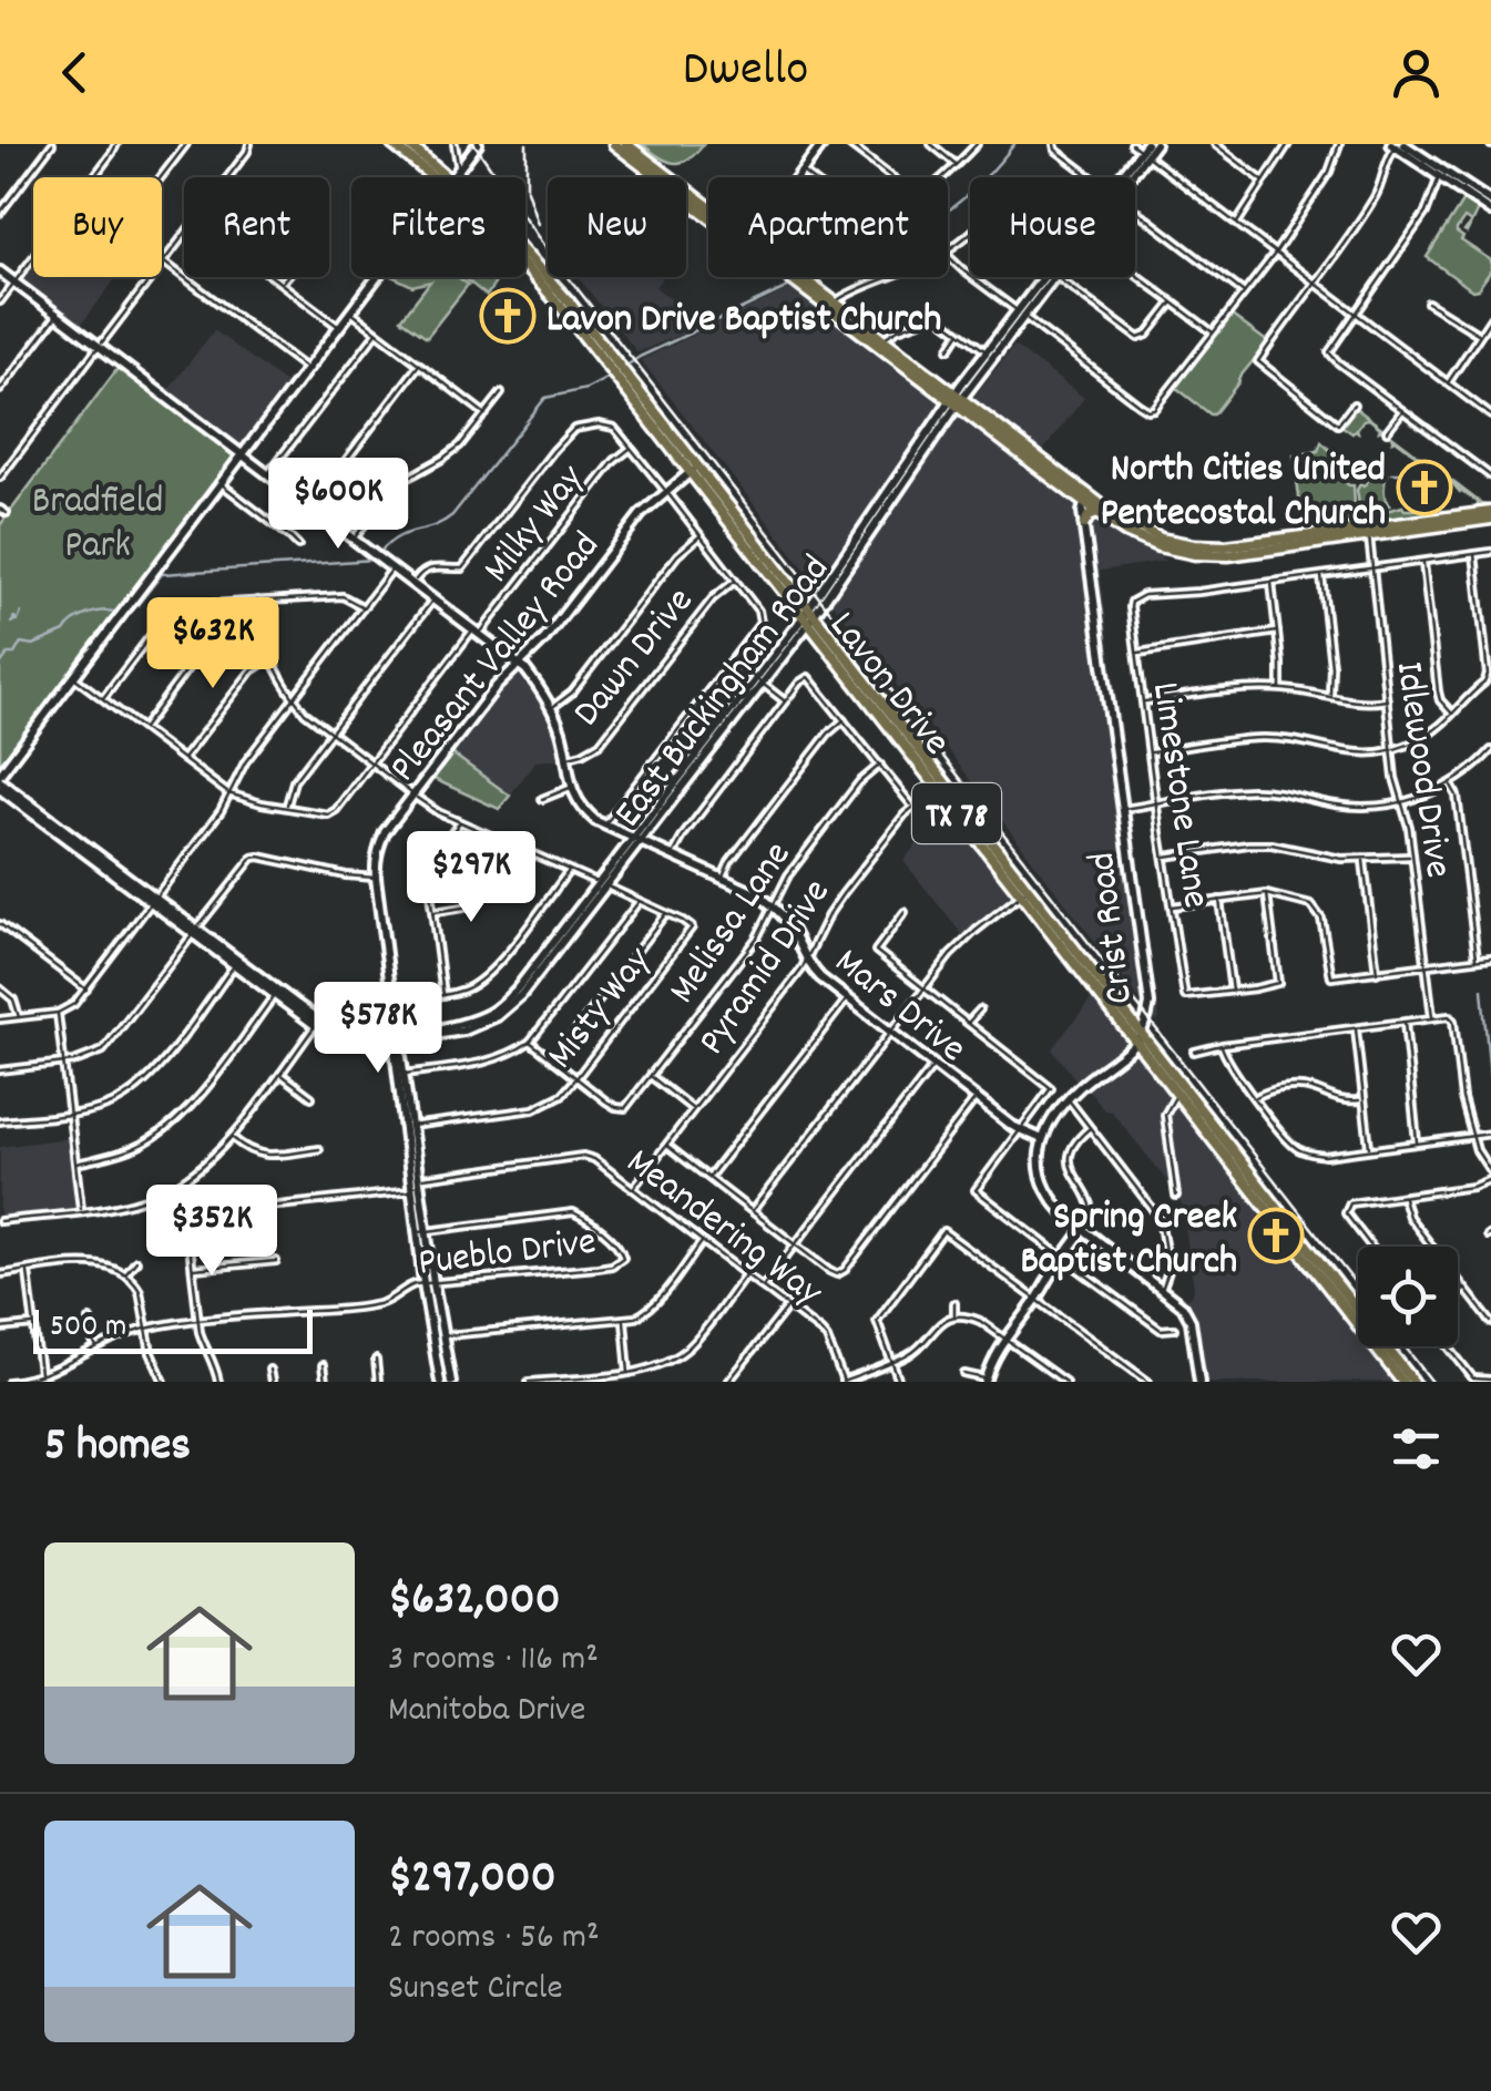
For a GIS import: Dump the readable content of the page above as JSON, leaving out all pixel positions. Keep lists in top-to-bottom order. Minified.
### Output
{"streets":{"main road":["Lavon Drive","TX 78"],"street":["Milky Way","Pleasant Valley Road","Dawn Drive","East Buckingham Road","Idlewood Drive","Limestone Lane","Melissa Lane","Crist Road","Pyramid Drive","Mars Drive","Misty Way","Meandering Way","Pueblo Drive"]},"crossings":[["Pleasant Valley Road","Lavon Drive"],["Pleasant Valley Road","East Buckingham Road"],["Pleasant Valley Road","Misty Way"],["Pleasant Valley Road","Meandering Way"],["Pleasant Valley Road","Pueblo Drive"],["Lavon Drive","East Buckingham Road"],["Lavon Drive","Crist Road"],["Lavon Drive","Pyramid Drive"],["East Buckingham Road","Mars Drive"],["Melissa Lane","Mars Drive"],["Melissa Lane","Misty Way"],["Crist Road","Mars Drive"],["Pyramid Drive","Mars Drive"],["Pyramid Drive","Meandering Way"]],"parks":["Bradfield Park"],"places":{"church":["Lavon Drive Baptist Church","North Cities United Pentecostal Church","Spring Creek Baptist Church"]},"scale_bar":"500 m","page":{"header":"Dwello","chip":["Buy","Rent","Filters","New","Apartment","House"],"price":["$600K","$632K","$297K","$578K","$352K"],"scale":"500 m","heading":"5 homes","list":[{"name":"$632,000","note":"3 rooms · 116 m² · Manitoba Drive"},{"name":"$297,000","note":"2 rooms · 56 m² · Sunset Circle"}]}}
